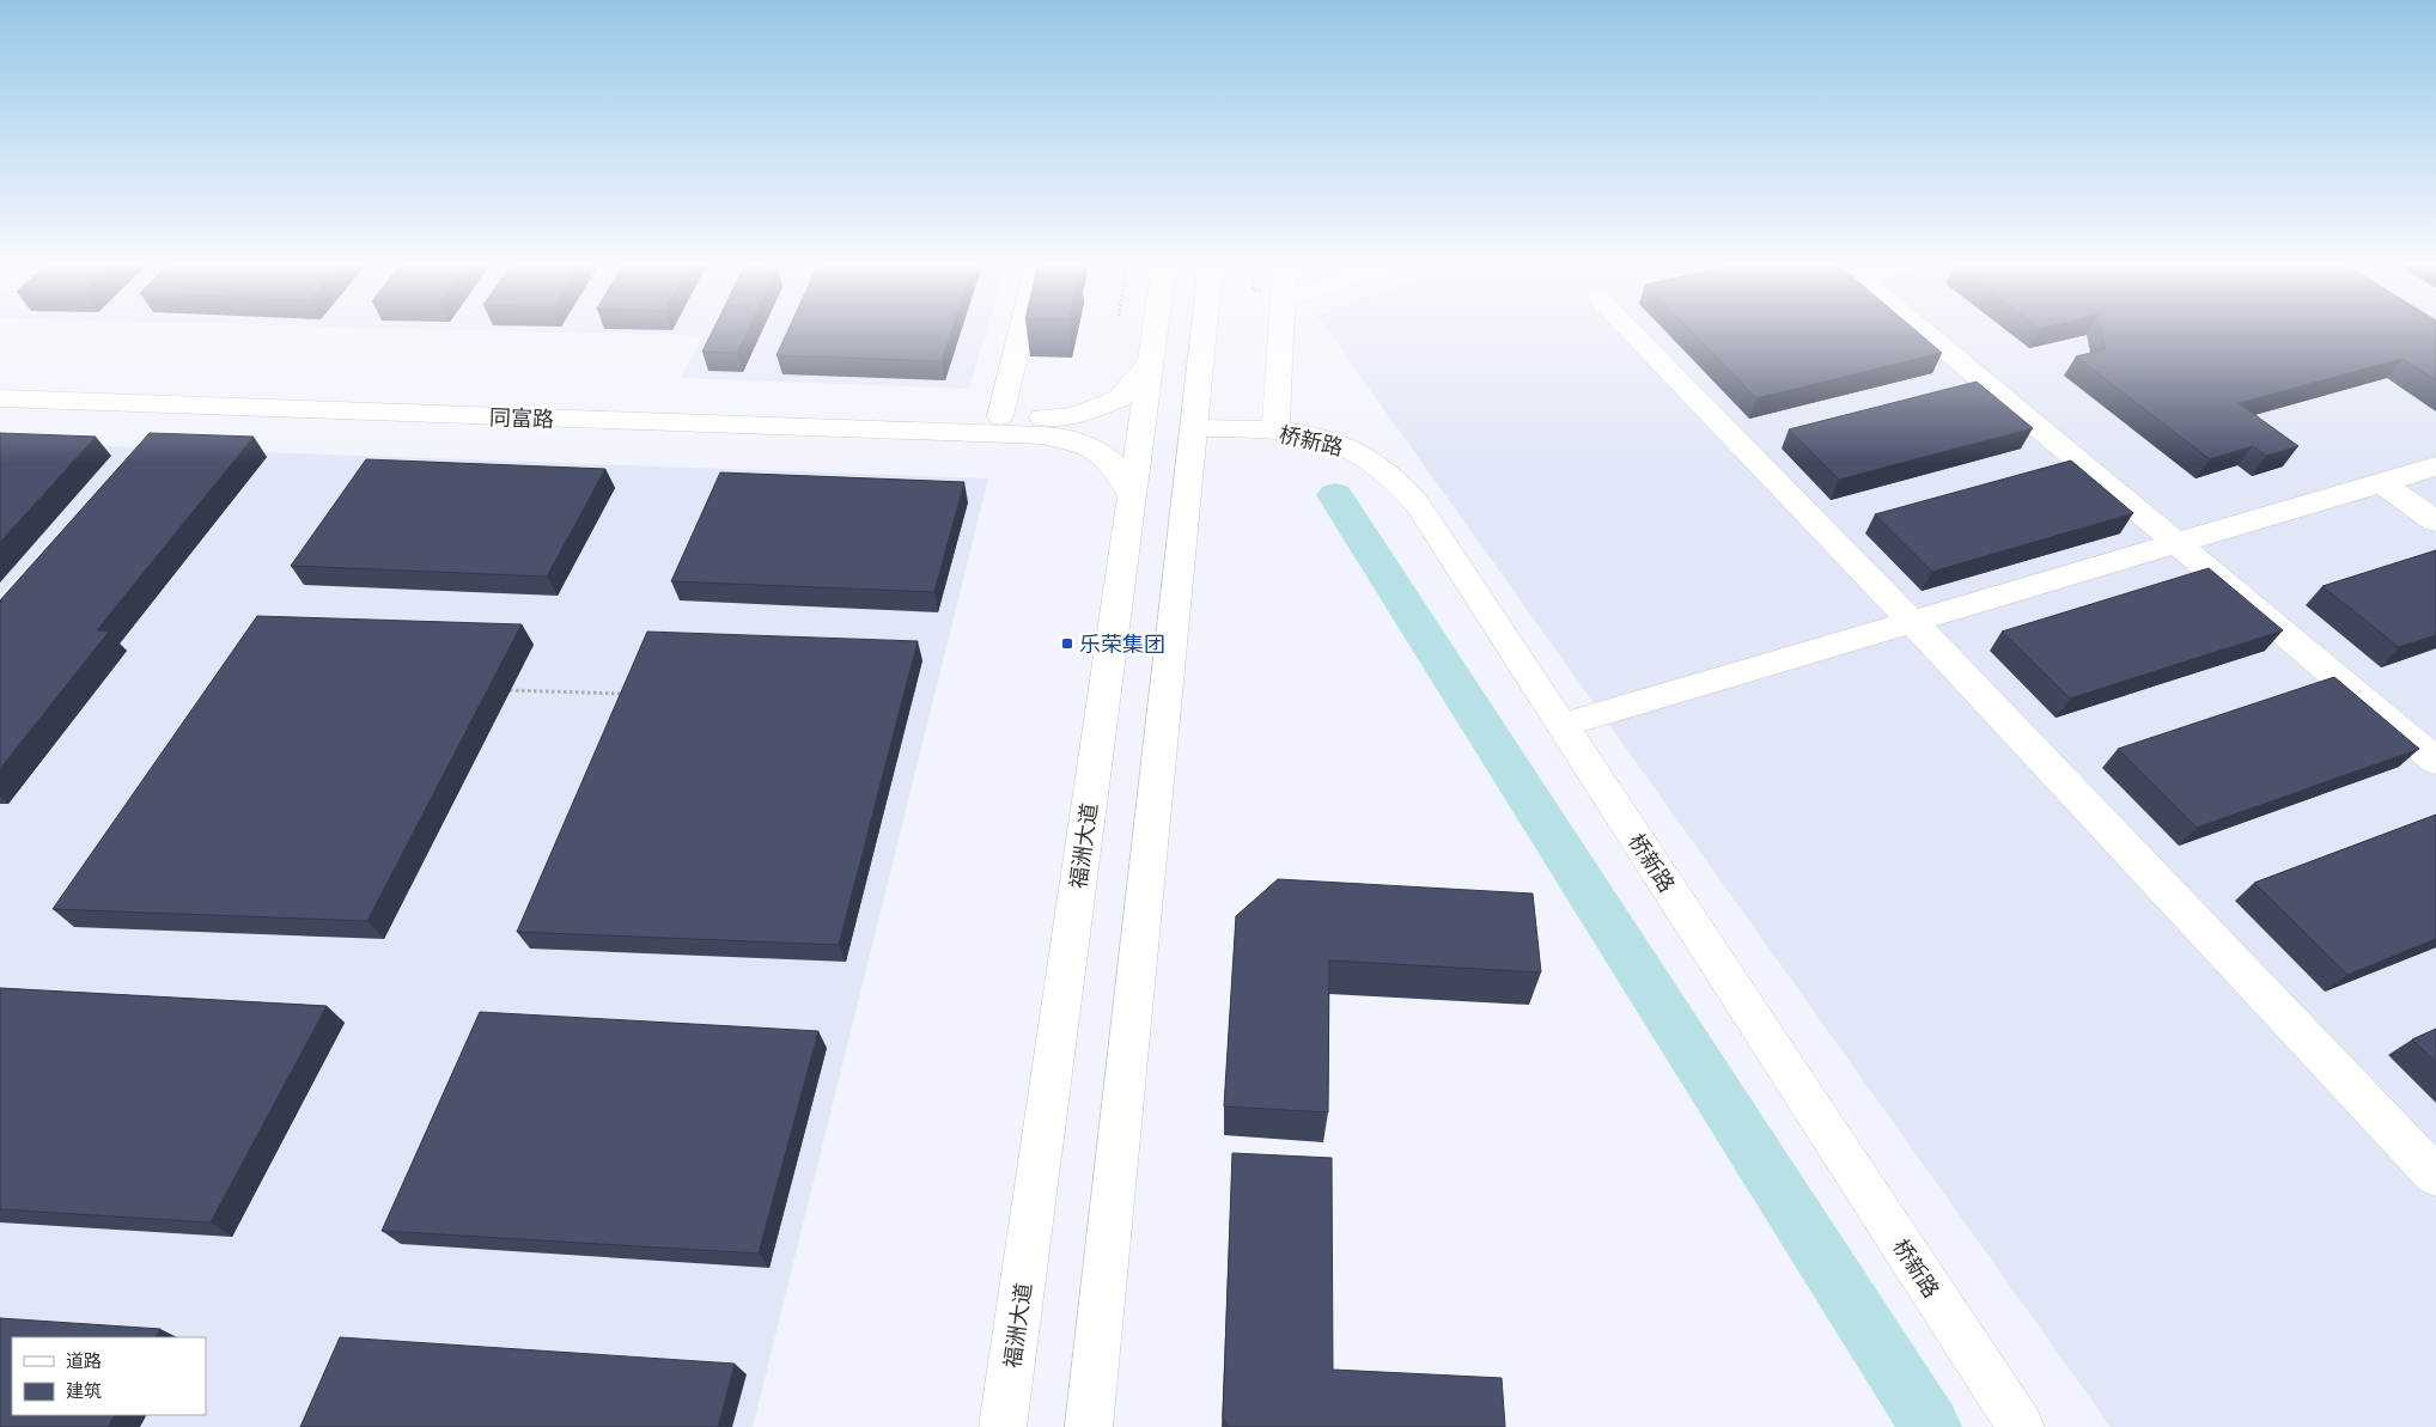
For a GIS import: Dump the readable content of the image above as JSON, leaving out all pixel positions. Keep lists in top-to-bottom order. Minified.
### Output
{"streets":{"street":["同富路","桥新路","福洲大道"]},"places":{"transit":["乐荣集团"]},"legend":["道路","建筑"]}
